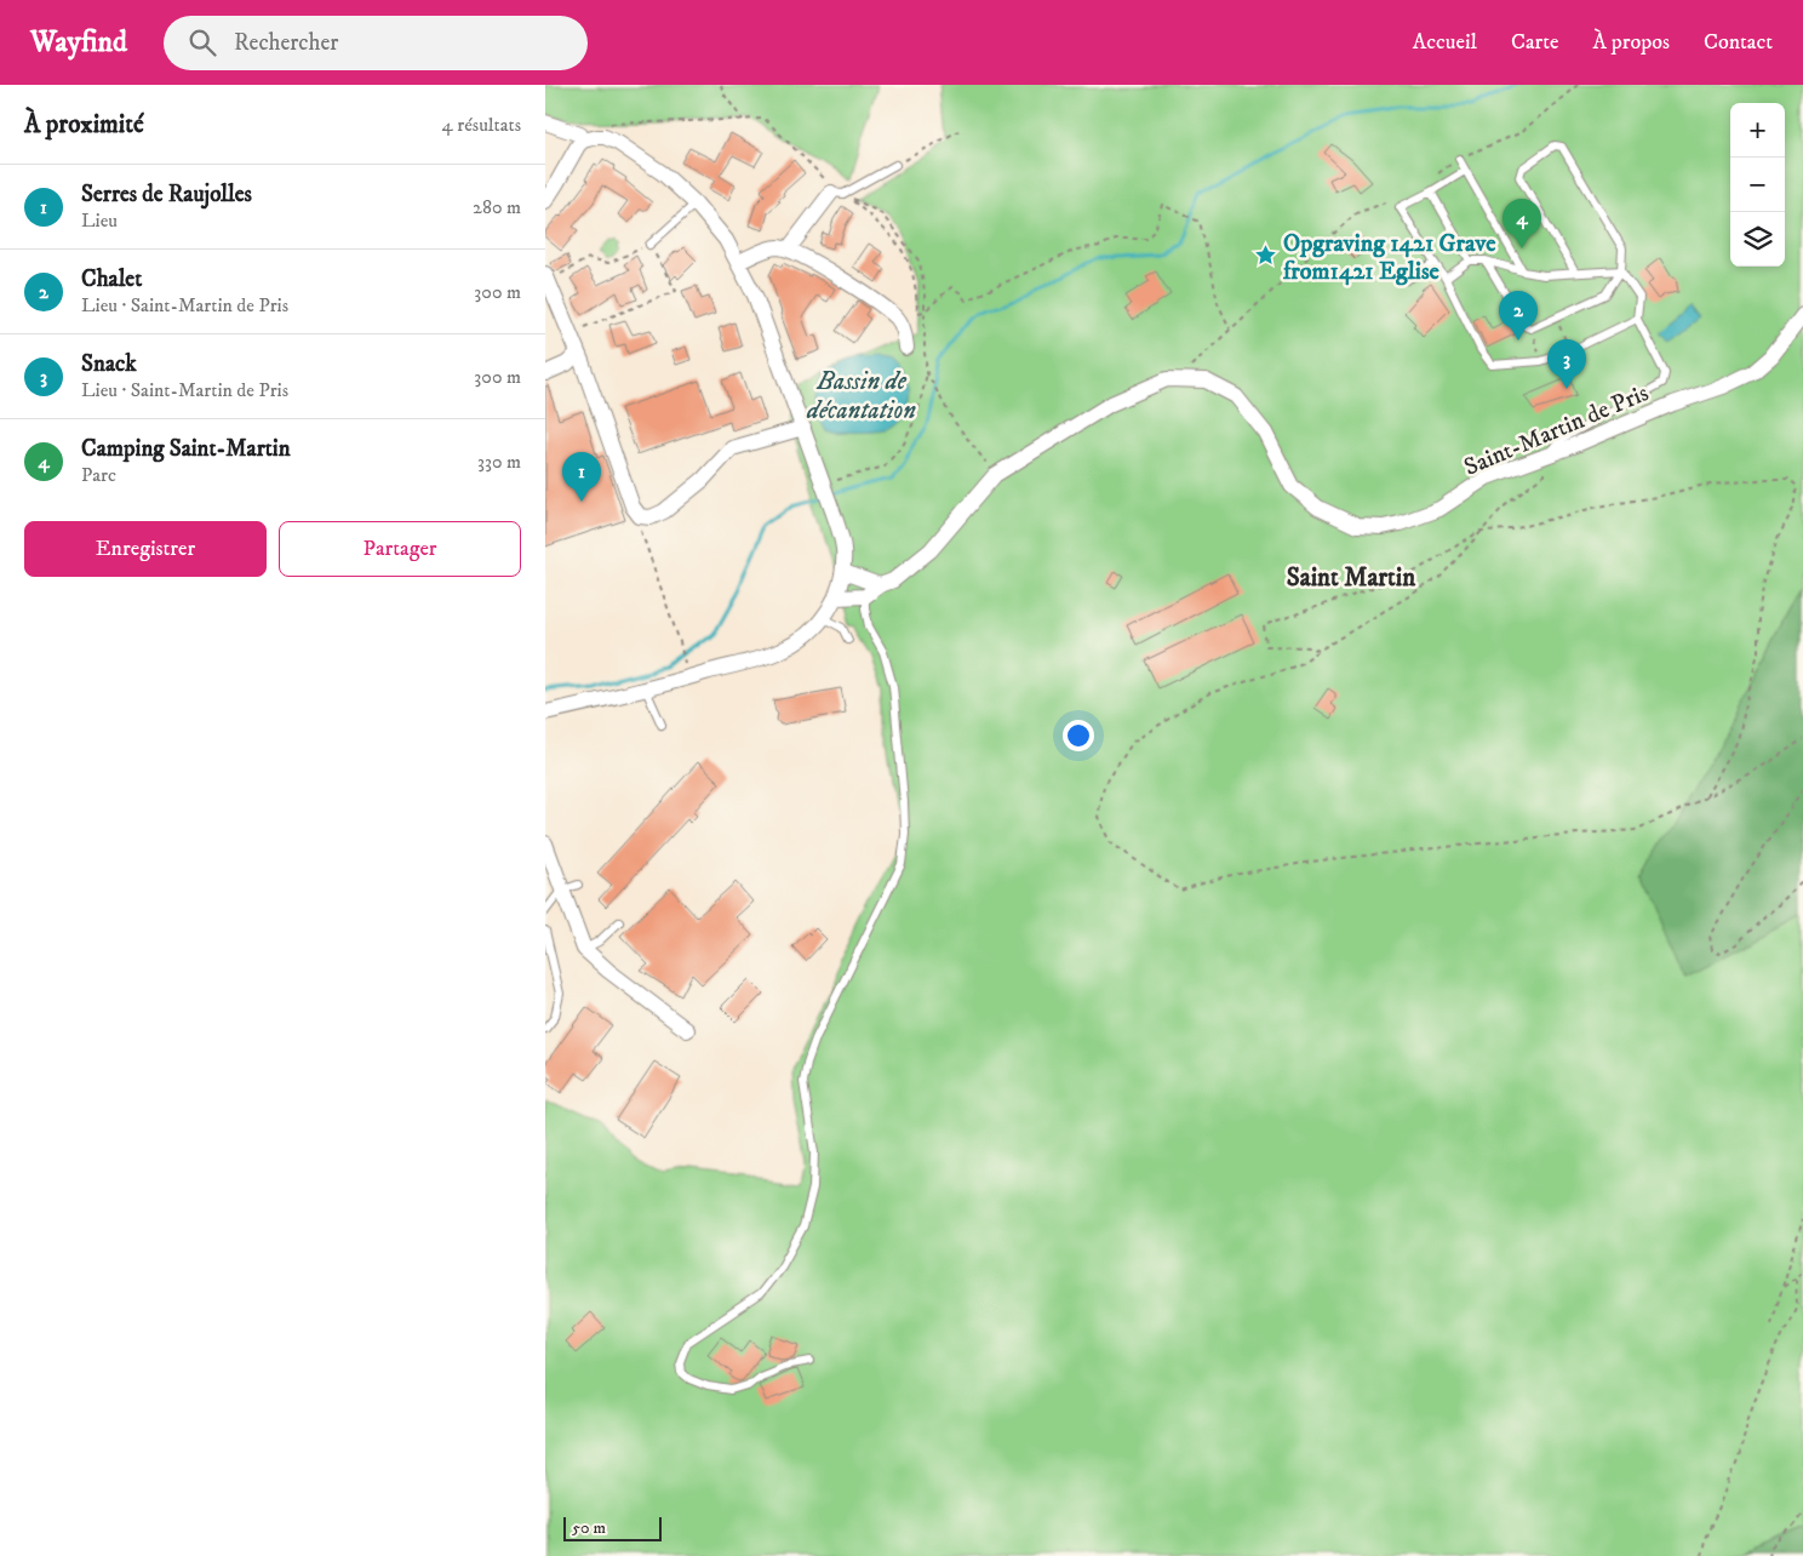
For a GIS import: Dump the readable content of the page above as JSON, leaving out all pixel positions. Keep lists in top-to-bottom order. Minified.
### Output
{"streets":{"street":["Saint-Martin de Pris"]},"districts":["Saint Martin"],"water":["Bassin de décantation"],"places":{"place":["Opgraving 1421 Grave from1421 Eglise"]},"scale_bar":"50 m","page":{"header":"Wayfind","search":"Rechercher","nav":["Accueil","Carte","À propos","Contact"],"heading":["À proximité","4 résultats"],"map_buttons":["+","−"],"list":[{"mark":"1","name":"Serres de Raujolles","note":"Lieu","value":"280 m"},{"mark":"2","name":"Chalet","note":"Lieu · Saint-Martin de Pris","value":"300 m"},{"mark":"3","name":"Snack","note":"Lieu · Saint-Martin de Pris","value":"300 m"},{"mark":"4","name":"Camping Saint-Martin","note":"Parc","value":"330 m"}],"pins":["4","2","3","1"],"buttons":["Enregistrer","Partager"],"scale":"50 m"}}
